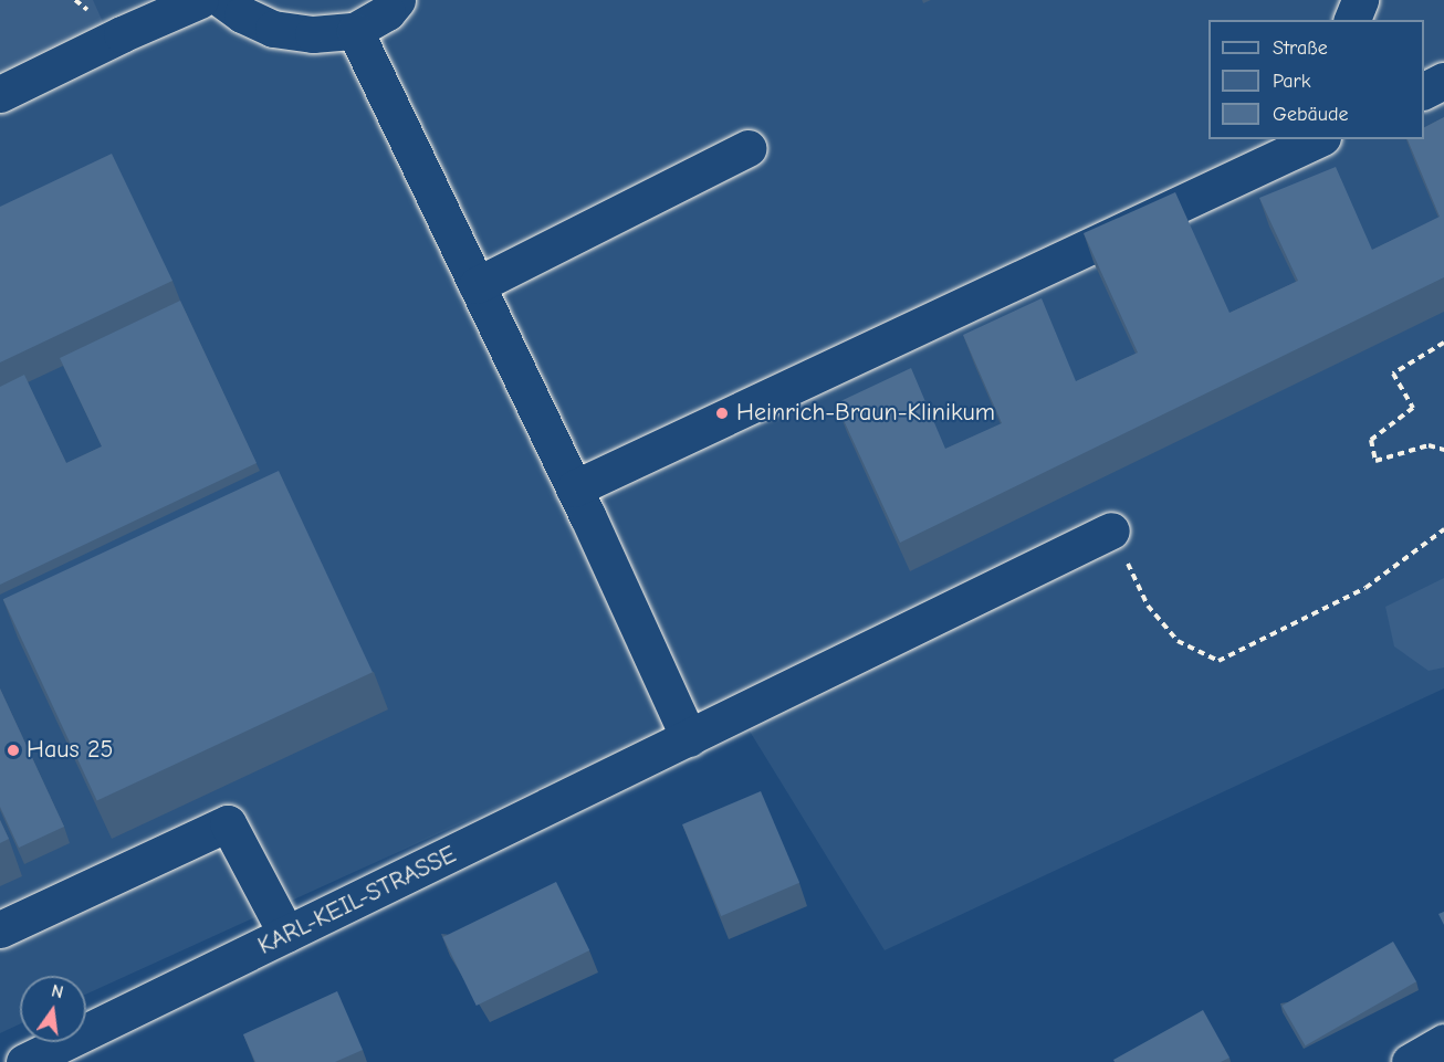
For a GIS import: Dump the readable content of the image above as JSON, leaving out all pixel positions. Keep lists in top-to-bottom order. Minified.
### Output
{"streets":{"street":["KARL-KEIL-STRASSE"]},"places":["Heinrich-Braun-Klinikum","Haus 25"],"legend":["Straße","Park","Gebäude"],"north":"top"}
